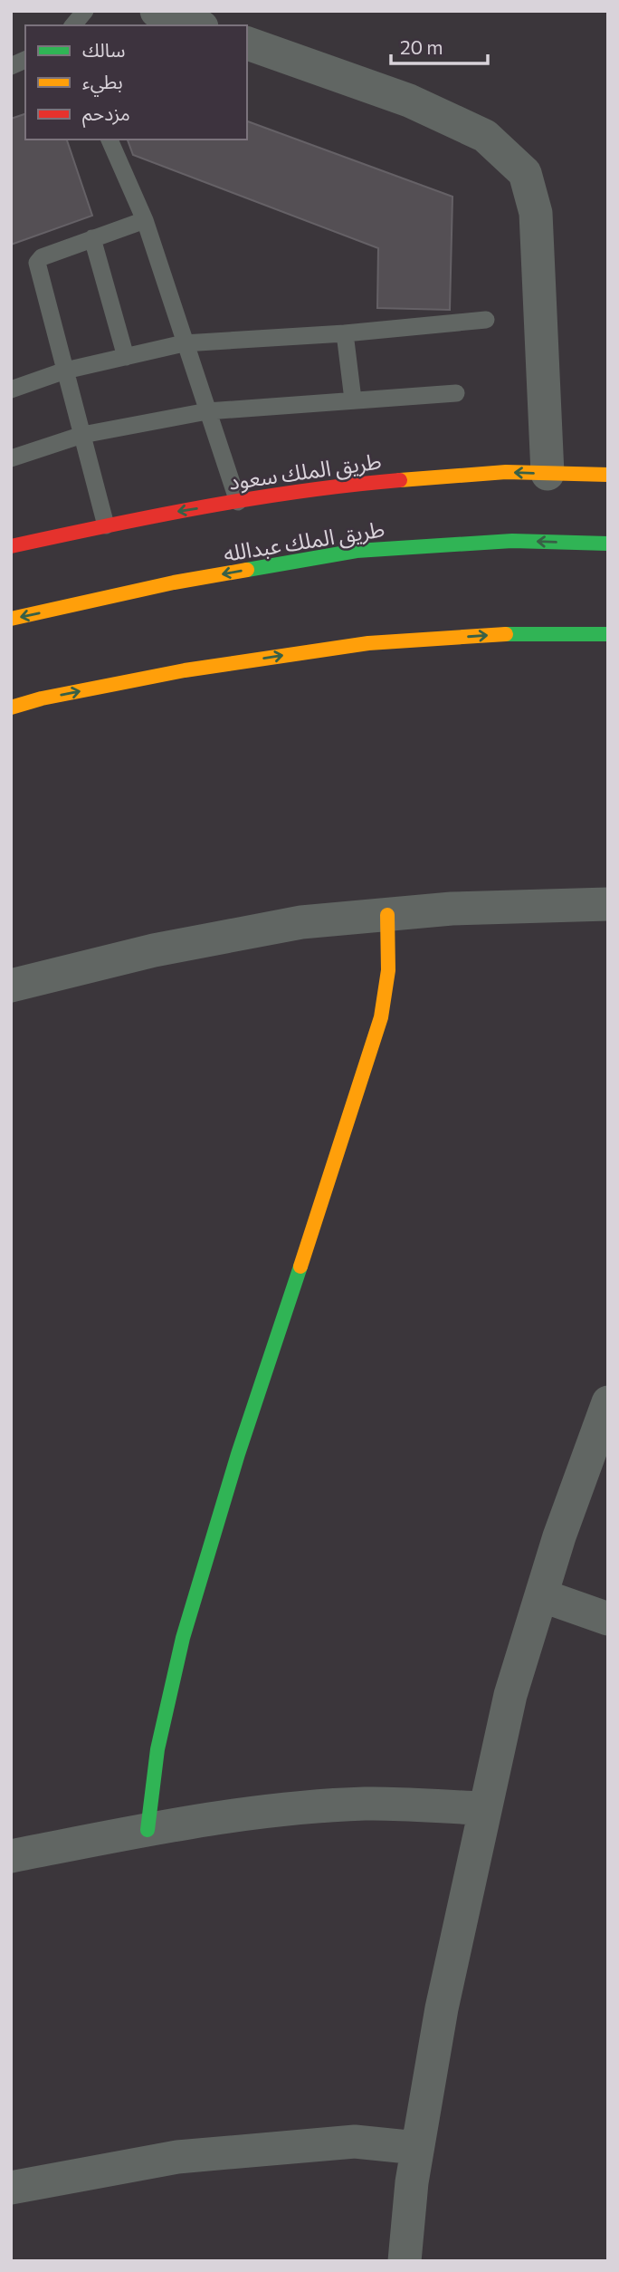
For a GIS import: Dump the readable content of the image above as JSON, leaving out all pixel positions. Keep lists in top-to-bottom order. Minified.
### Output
{"streets":{"main road":["طريق الملك سعود","طريق الملك عبدالله"]},"one_way":["طريق الملك سعود"],"legend":["سالك","بطيء","مزدحم"],"scale_bar":"20 m"}
